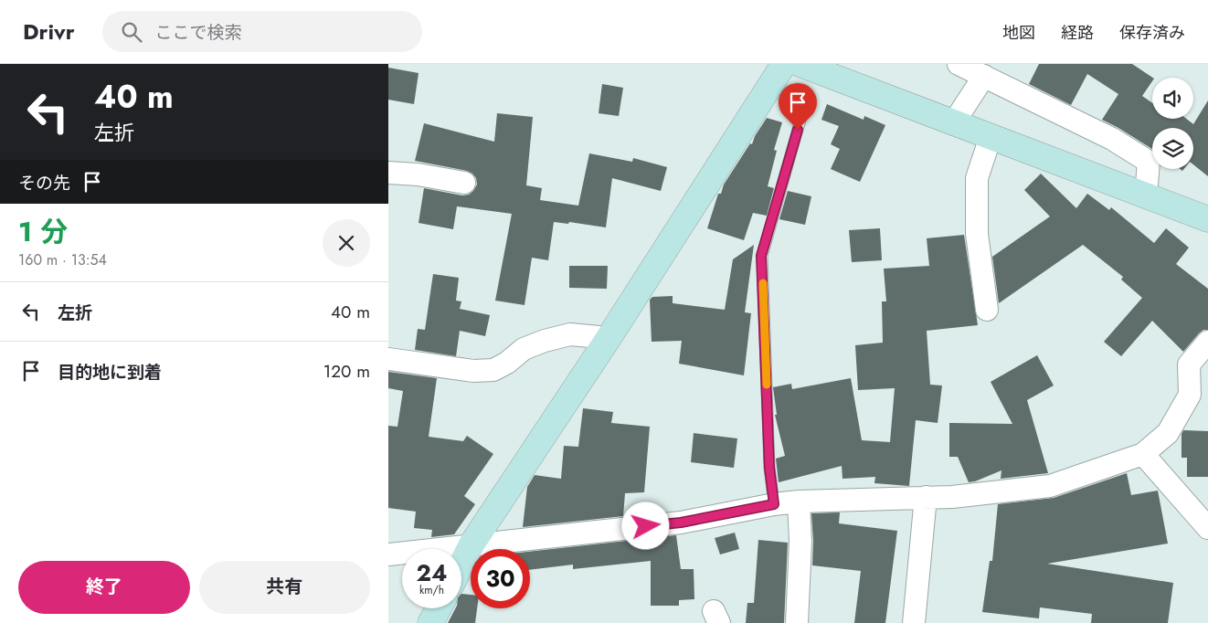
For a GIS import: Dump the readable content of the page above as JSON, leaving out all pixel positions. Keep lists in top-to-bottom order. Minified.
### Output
{"page":{"header":"Drivr","search":"ここで検索","nav":["地図","経路","保存済み"],"turn":["40 m","左折"],"then":"その先","heading":["1 分","160 m · 13:54"],"list":[{"name":"左折","value":"40 m"},{"name":"目的地に到着","value":"120 m"}],"speed":"24 km/h","limit":"30","buttons":["終了","共有"]}}
